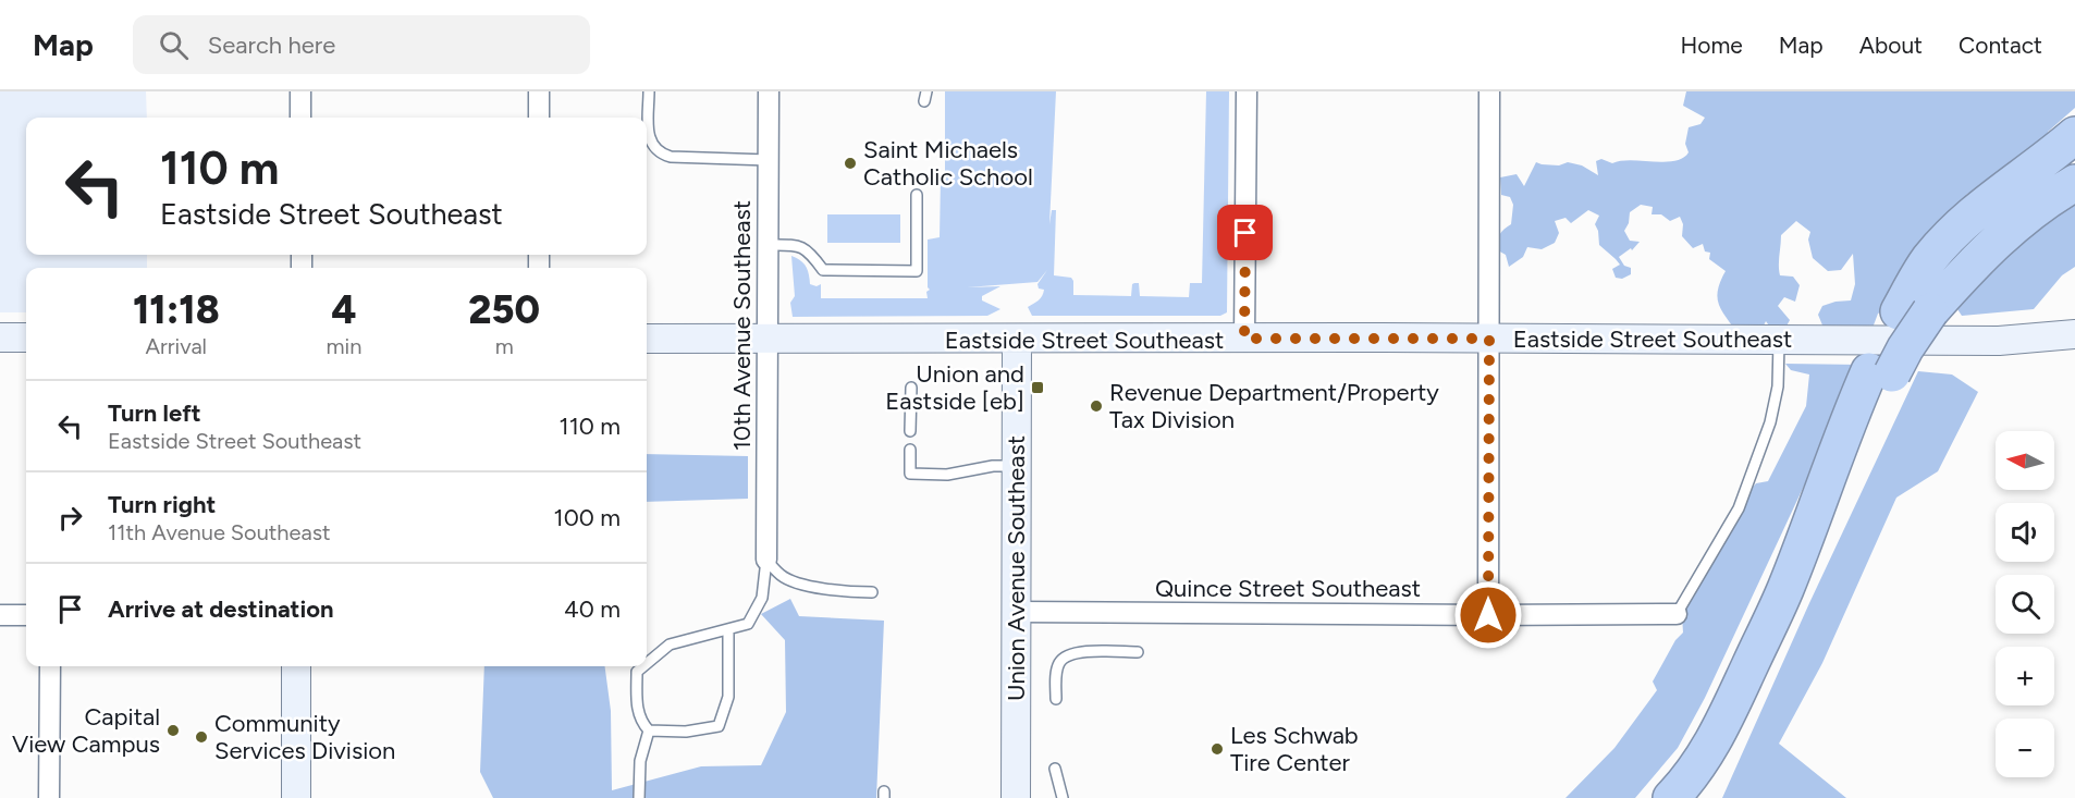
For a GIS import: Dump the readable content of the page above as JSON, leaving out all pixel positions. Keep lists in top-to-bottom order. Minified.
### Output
{"streets":{"street":["10th Avenue Southeast","Eastside Street Southeast","Union Avenue Southeast","Quince Street Southeast"]},"crossings":[["10th Avenue Southeast","Eastside Street Southeast"],["Eastside Street Southeast","Union Avenue Southeast"],["Union Avenue Southeast","Quince Street Southeast"]],"places":{"other":["Saint Michaels Catholic School","Revenue Department/Property Tax Division","Capital View Campus","Community Services Division","Les Schwab Tire Center"],"transit":["Union and Eastside [eb]"]},"north":"left","page":{"header":"Map","search":"Search here","nav":["Home","Map","About","Contact"],"turn":["110 m","Eastside Street Southeast"],"eta":["11:18","Arrival","4","min","250","m"],"list":[{"name":"Turn left","note":"Eastside Street Southeast","value":"110 m"},{"name":"Turn right","note":"11th Avenue Southeast","value":"100 m"},{"name":"Arrive at destination","value":"40 m"}],"map_buttons":["+","−"]}}
